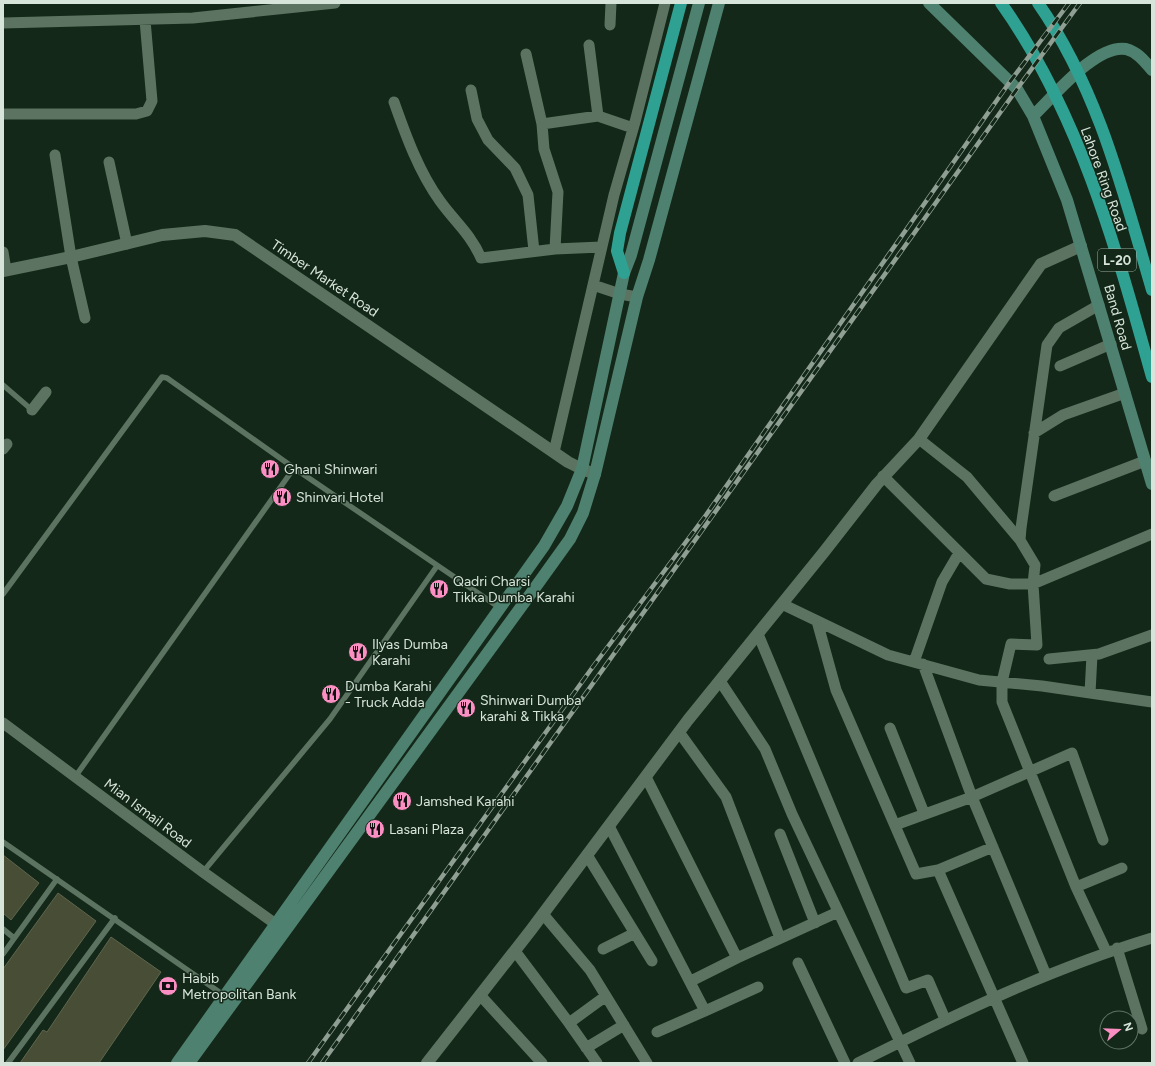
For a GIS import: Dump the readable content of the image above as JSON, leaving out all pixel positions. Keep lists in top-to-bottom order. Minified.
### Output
{"streets":{"highway":["Lahore Ring Road","L-20"],"main road":["Band Road"],"street":["Timber Market Road","Mian Ismail Road"]},"places":{"restaurant":["Ghani Shinwari","Shinvari Hotel","Qadri Charsi Tikka Dumba Karahi","Ilyas Dumba Karahi","Dumba Karahi - Truck Adda","Shinwari Dumba karahi & Tikka","Jamshed Karahi","Lasani Plaza"],"bank":["Habib Metropolitan Bank"]},"north":"right"}
